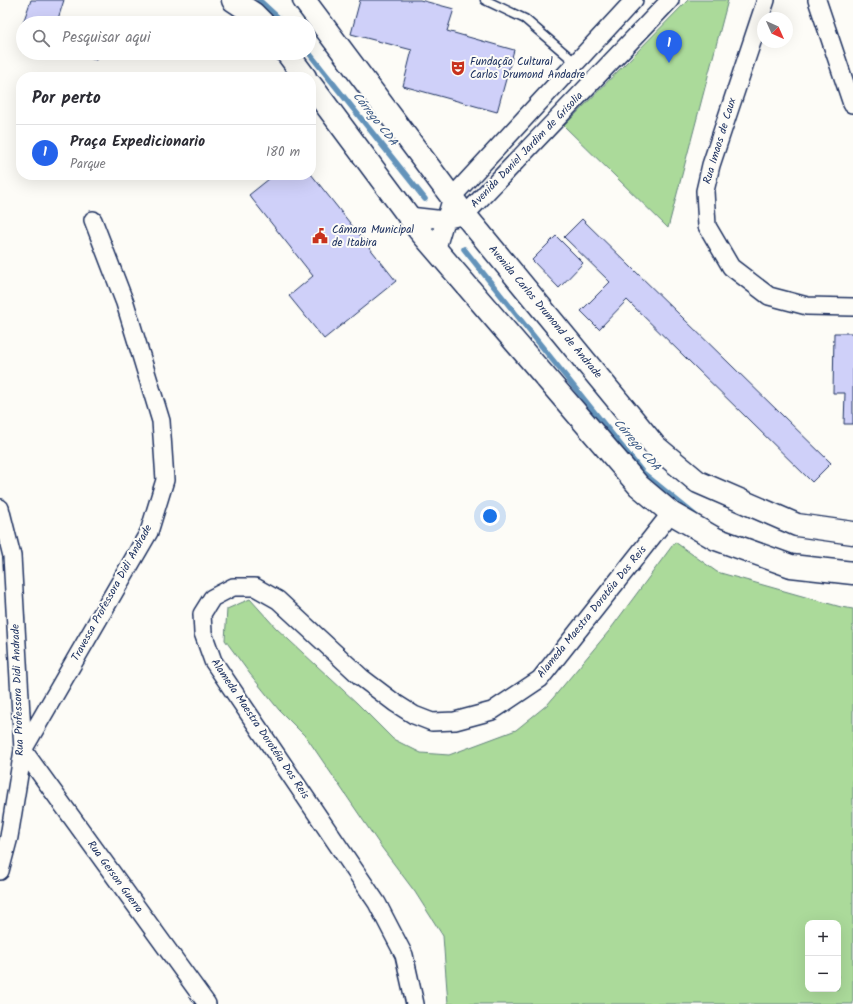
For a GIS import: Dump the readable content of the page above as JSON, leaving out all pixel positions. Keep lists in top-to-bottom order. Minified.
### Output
{"streets":{"main road":["Avenida Carlos Drumond de Andrade"],"street":["Rua Imaos de Caux","Avenida Daniel Jardim de Grisolia","Travessa Professora Didi Andrade","Alameda Maestra Dorotéia Dos Reis","Rua Professora Didi Andrade","Rua Gerson Guerra"]},"crossings":[["Avenida Daniel Jardim de Grisolia","Avenida Carlos Drumond de Andrade"],["Travessa Professora Didi Andrade","Rua Professora Didi Andrade"],["Travessa Professora Didi Andrade","Rua Gerson Guerra"],["Rua Professora Didi Andrade","Rua Gerson Guerra"]],"water":["Córrego CDA"],"places":{"theatre":["Fundação Cultural Carlos Drumond Andadre"],"public building":["Câmara Municipal de Itabira"]},"north":"bottom right","page":{"search":"Pesquisar aqui","pins":"1","heading":"Por perto","list":[{"mark":"1","name":"Praça Expedicionario","note":"Parque","value":"180 m"}],"map_buttons":["+","−"]}}
